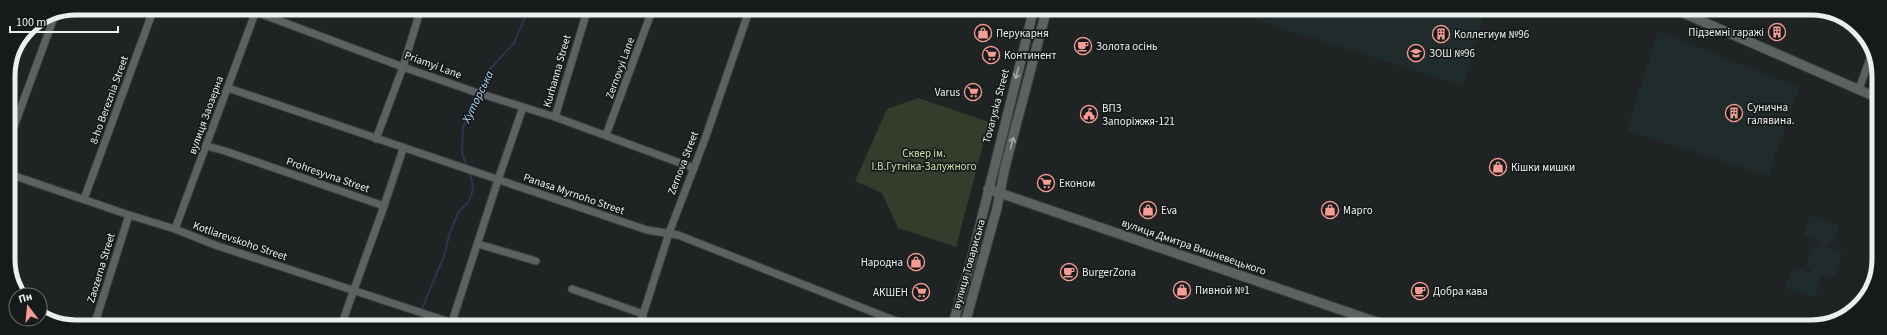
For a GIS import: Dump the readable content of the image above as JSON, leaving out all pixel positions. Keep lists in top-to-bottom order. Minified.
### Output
{"streets":{"street":["Priamyi Lane","Zernovyi Lane","Kurhanna Street","8-ho Bereznia Street","Tovaryska Street","вулиця Заозерна","Zernova Street","Prohresyvna Street","Panasa Myrnoho Street","Kotliarevskoho Street","вулиця Дмитра Вишневецького","вулиця Товариська","Zaozerna Street"]},"crossings":[["Priamyi Lane","Zernovyi Lane"],["Priamyi Lane","Kurhanna Street"],["Priamyi Lane","Zernova Street"],["8-ho Bereznia Street","Kotliarevskoho Street"],["Tovaryska Street","вулиця Дмитра Вишневецького"],["Tovaryska Street","вулиця Товариська"],["вулиця Заозерна","Prohresyvna Street"],["вулиця Заозерна","Panasa Myrnoho Street"],["вулиця Заозерна","Kotliarevskoho Street"],["Zernova Street","Panasa Myrnoho Street"],["Kotliarevskoho Street","Zaozerna Street"],["вулиця Дмитра Вишневецького","вулиця Товариська"]],"water":["Хуторська"],"parks":["Сквер ім. І.В.Гутніка-Залужного"],"places":{"building":["Підземні гаражі","Коллегиум №96","Сунична галявина."],"shop":["Перукарня","Кішки мишки","Eva","Марго","Народна","Пивной №1"],"cafe":["Золота осінь","BurgerZona","Добра кава"],"school or university":["ЗОШ №96"],"supermarket":["Континент","Varus","Економ","АКШЕН"],"public building":["ВПЗ Запоріжжя-121"]},"scale_bar":"100 m","north":"top"}
